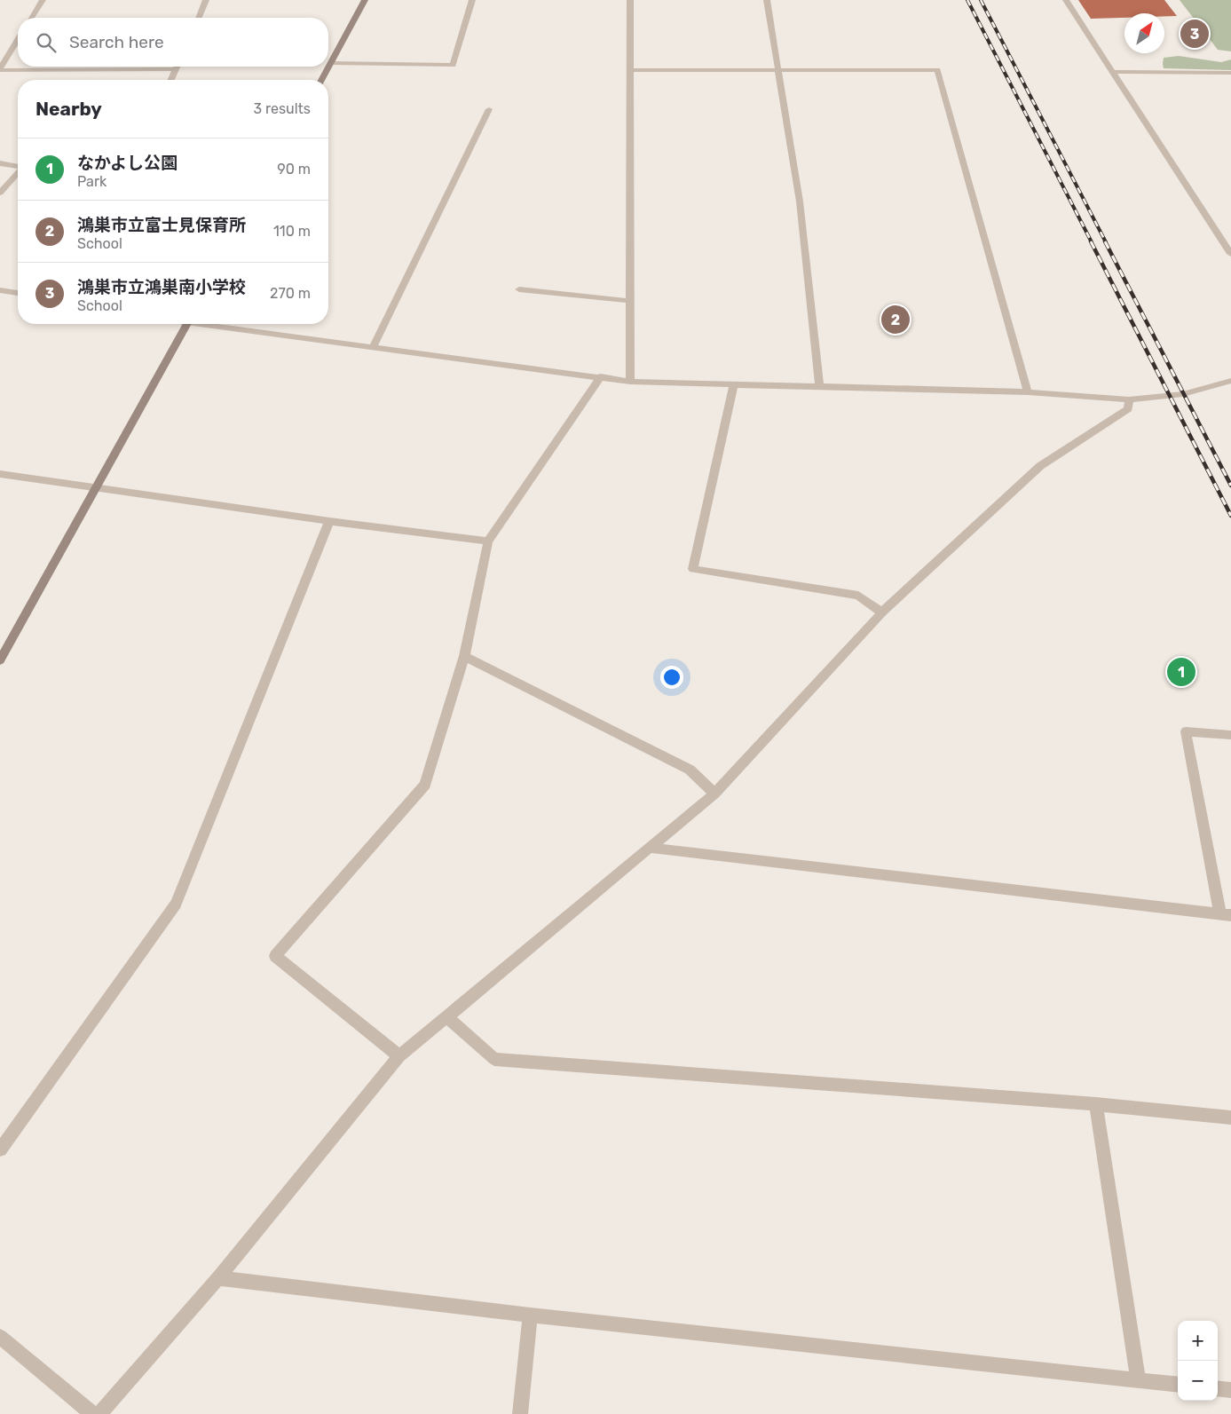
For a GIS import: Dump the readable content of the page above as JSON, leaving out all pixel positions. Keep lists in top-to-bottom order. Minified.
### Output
{"north":"top right","page":{"pins":["3","2","1"],"search":"Search here","heading":["Nearby","3 results"],"list":[{"mark":"1","name":"なかよし公園","note":"Park","value":"90 m"},{"mark":"2","name":"鴻巣市立富士見保育所","note":"School","value":"110 m"},{"mark":"3","name":"鴻巣市立鴻巣南小学校","note":"School","value":"270 m"}],"map_buttons":["+","−"]}}
